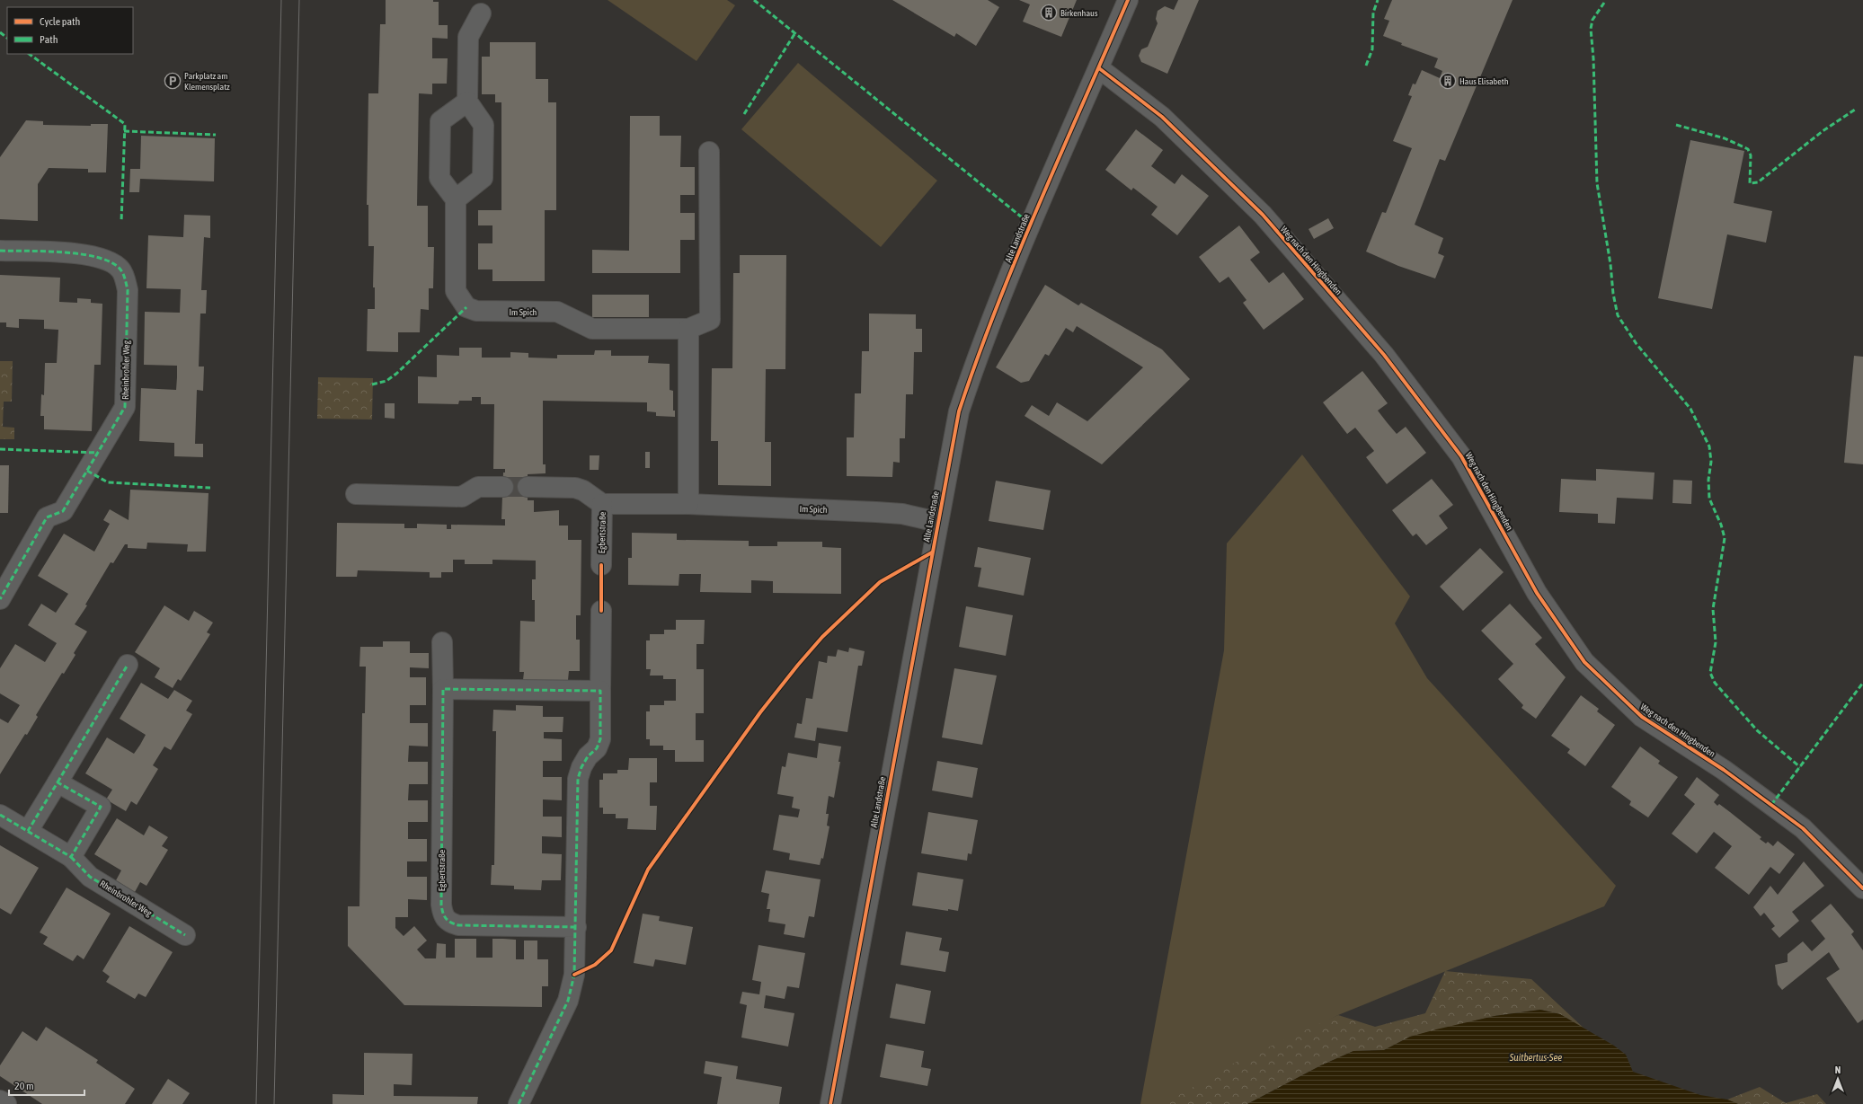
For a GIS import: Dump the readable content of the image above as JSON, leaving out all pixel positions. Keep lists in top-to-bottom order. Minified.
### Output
{"streets":{"street":["Alte Landstraße","Weg nach den Hingbenden","Im Spich","Rheinbrohler Weg","Egbertstraße"]},"crossings":[["Alte Landstraße","Weg nach den Hingbenden"],["Alte Landstraße","Im Spich"],["Im Spich","Egbertstraße"]],"water":["Suitbertus-See"],"places":{"building":["Birkenhaus","Haus Elisabeth"],"parking":["Parkplatz am Klemensplatz"]},"legend":["Cycle path","Path"],"scale_bar":"20 m","north":"top"}
